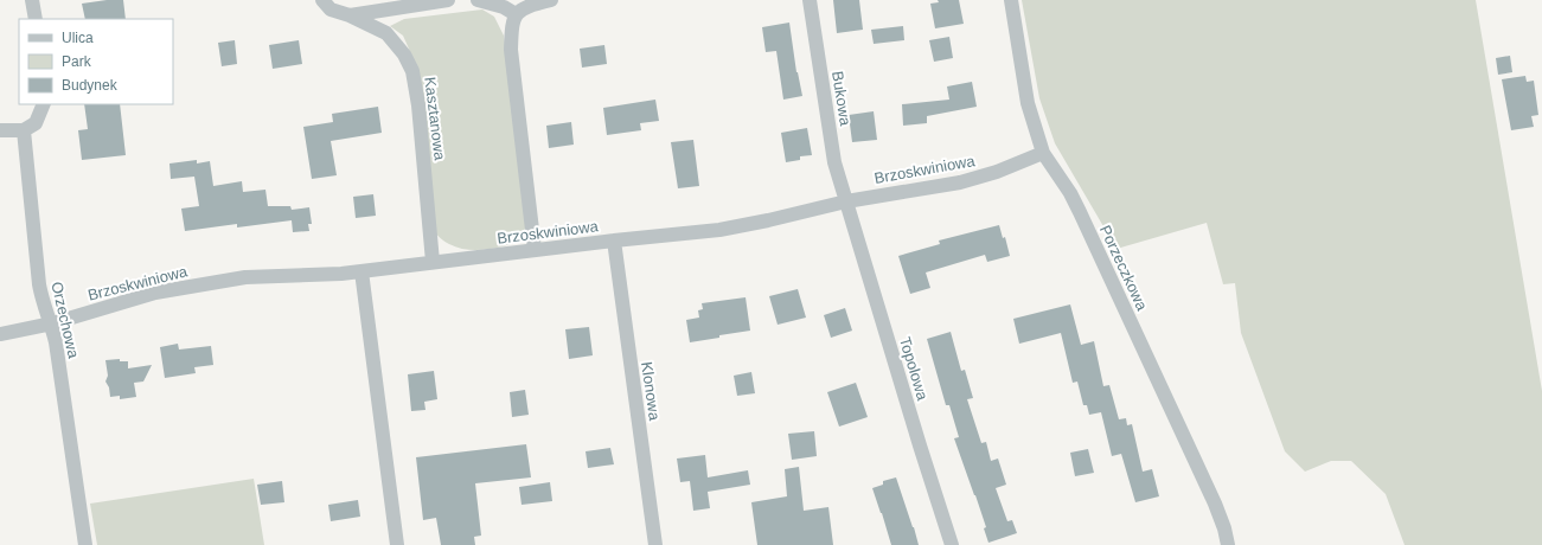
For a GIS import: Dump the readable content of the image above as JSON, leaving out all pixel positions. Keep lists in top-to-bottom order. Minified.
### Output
{"streets":{"street":["Bukowa","Kasztanowa","Brzoskwiniowa","Porzeczkowa","Orzechowa","Topolowa","Klonowa"]},"crossings":[["Bukowa","Brzoskwiniowa"],["Bukowa","Topolowa"],["Kasztanowa","Brzoskwiniowa"],["Brzoskwiniowa","Porzeczkowa"],["Brzoskwiniowa","Orzechowa"],["Brzoskwiniowa","Topolowa"],["Brzoskwiniowa","Klonowa"]],"legend":["Ulica","Park","Budynek"]}
